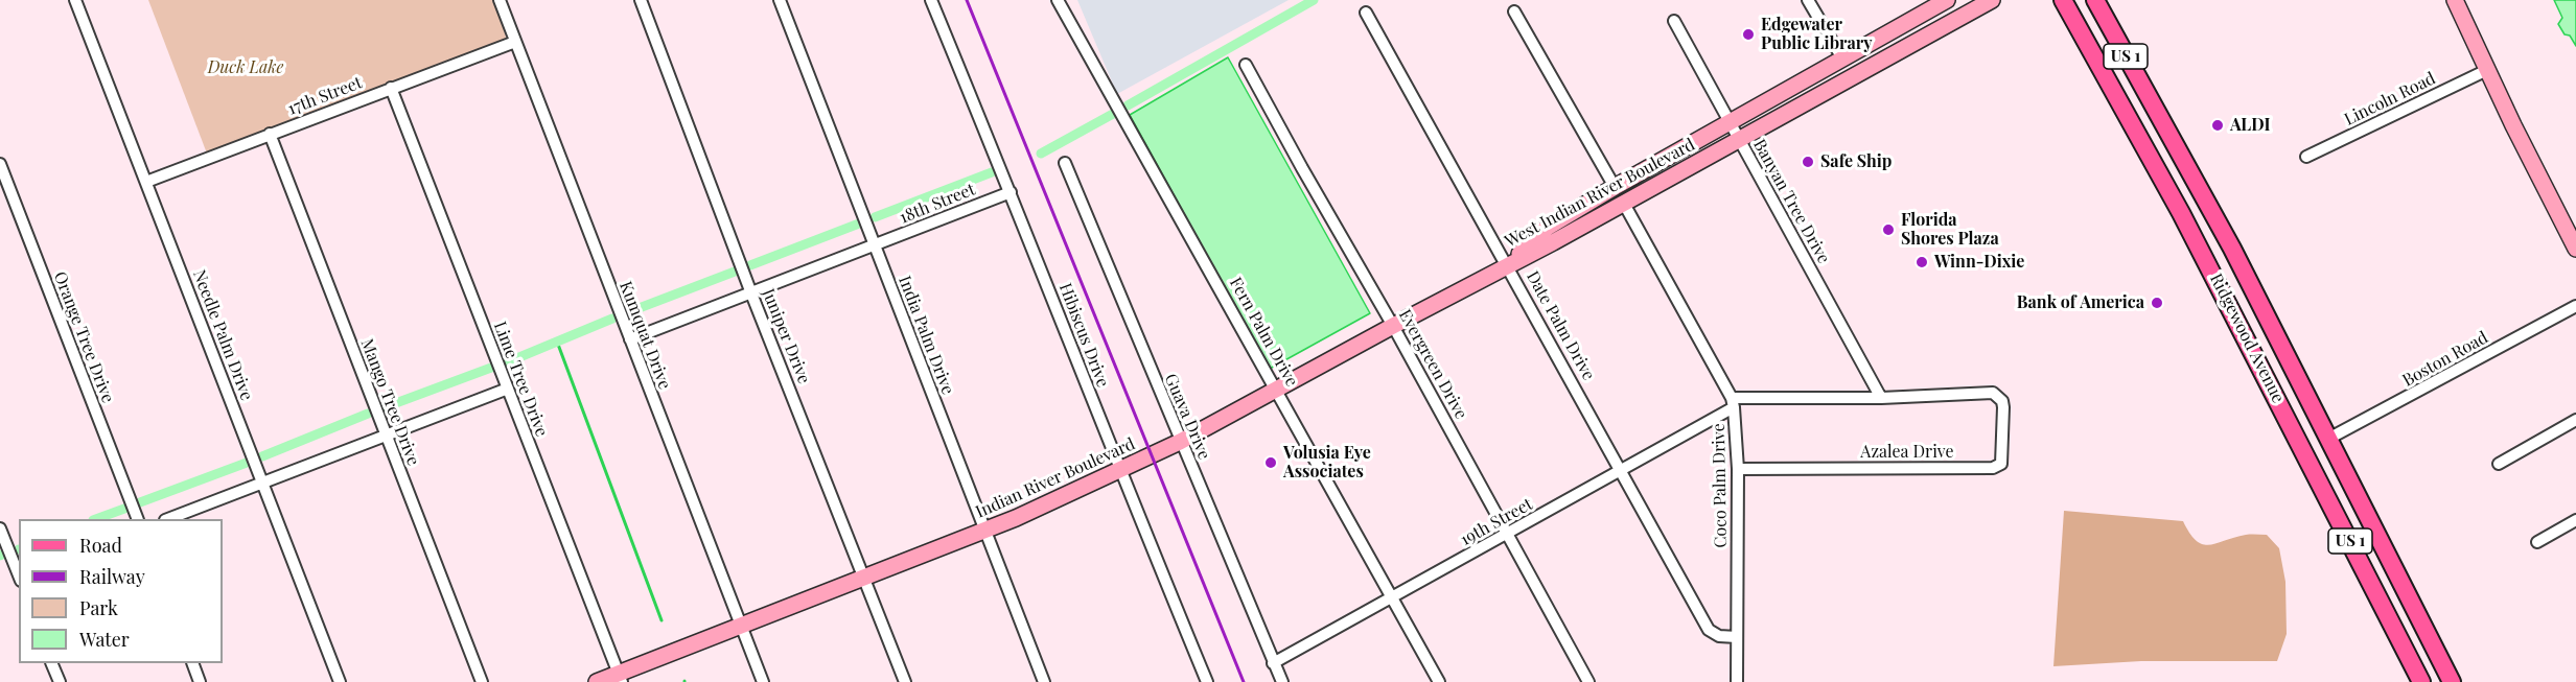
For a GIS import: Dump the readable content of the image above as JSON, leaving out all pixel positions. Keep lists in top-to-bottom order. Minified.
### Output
{"streets":{"main road":["US 1","West Indian River Boulevard","Ridgewood Avenue","Indian River Boulevard"],"street":["17th Street","Lincoln Road","Banyan Tree Drive","18th Street","Date Palm Drive","Fern Palm Drive","Needle Palm Drive","Kumquat Drive","India Palm Drive","Hibiscus Drive","Juniper Drive","Orange Tree Drive","Boston Road","Evergreen Drive","Lime Tree Drive","Mango Tree Drive","Guava Drive","Azalea Drive","Coco Palm Drive","19th Street"]},"crossings":[["17th Street","Needle Palm Drive"],["17th Street","Kumquat Drive"],["17th Street","Lime Tree Drive"],["17th Street","Mango Tree Drive"],["West Indian River Boulevard","Banyan Tree Drive"],["West Indian River Boulevard","Date Palm Drive"],["West Indian River Boulevard","Indian River Boulevard"],["West Indian River Boulevard","Coco Palm Drive"],["Banyan Tree Drive","19th Street"],["18th Street","Kumquat Drive"],["18th Street","India Palm Drive"],["18th Street","Hibiscus Drive"],["18th Street","Juniper Drive"],["Date Palm Drive","Indian River Boulevard"],["Date Palm Drive","Coco Palm Drive"],["Date Palm Drive","19th Street"],["Fern Palm Drive","Indian River Boulevard"],["Fern Palm Drive","19th Street"],["Kumquat Drive","Indian River Boulevard"],["India Palm Drive","Indian River Boulevard"],["Hibiscus Drive","Indian River Boulevard"],["Juniper Drive","Indian River Boulevard"],["Ridgewood Avenue","Boston Road"],["Evergreen Drive","Indian River Boulevard"],["Evergreen Drive","19th Street"],["Lime Tree Drive","Indian River Boulevard"],["Guava Drive","Indian River Boulevard"],["Guava Drive","19th Street"],["Azalea Drive","Coco Palm Drive"],["Azalea Drive","19th Street"],["Coco Palm Drive","19th Street"]],"parks":["Duck Lake"],"places":["Edgewater Public Library","ALDI","Safe Ship","Florida Shores Plaza","Winn-Dixie","Bank of America","Volusia Eye Associates"],"legend":["Road","Railway","Park","Water"]}
